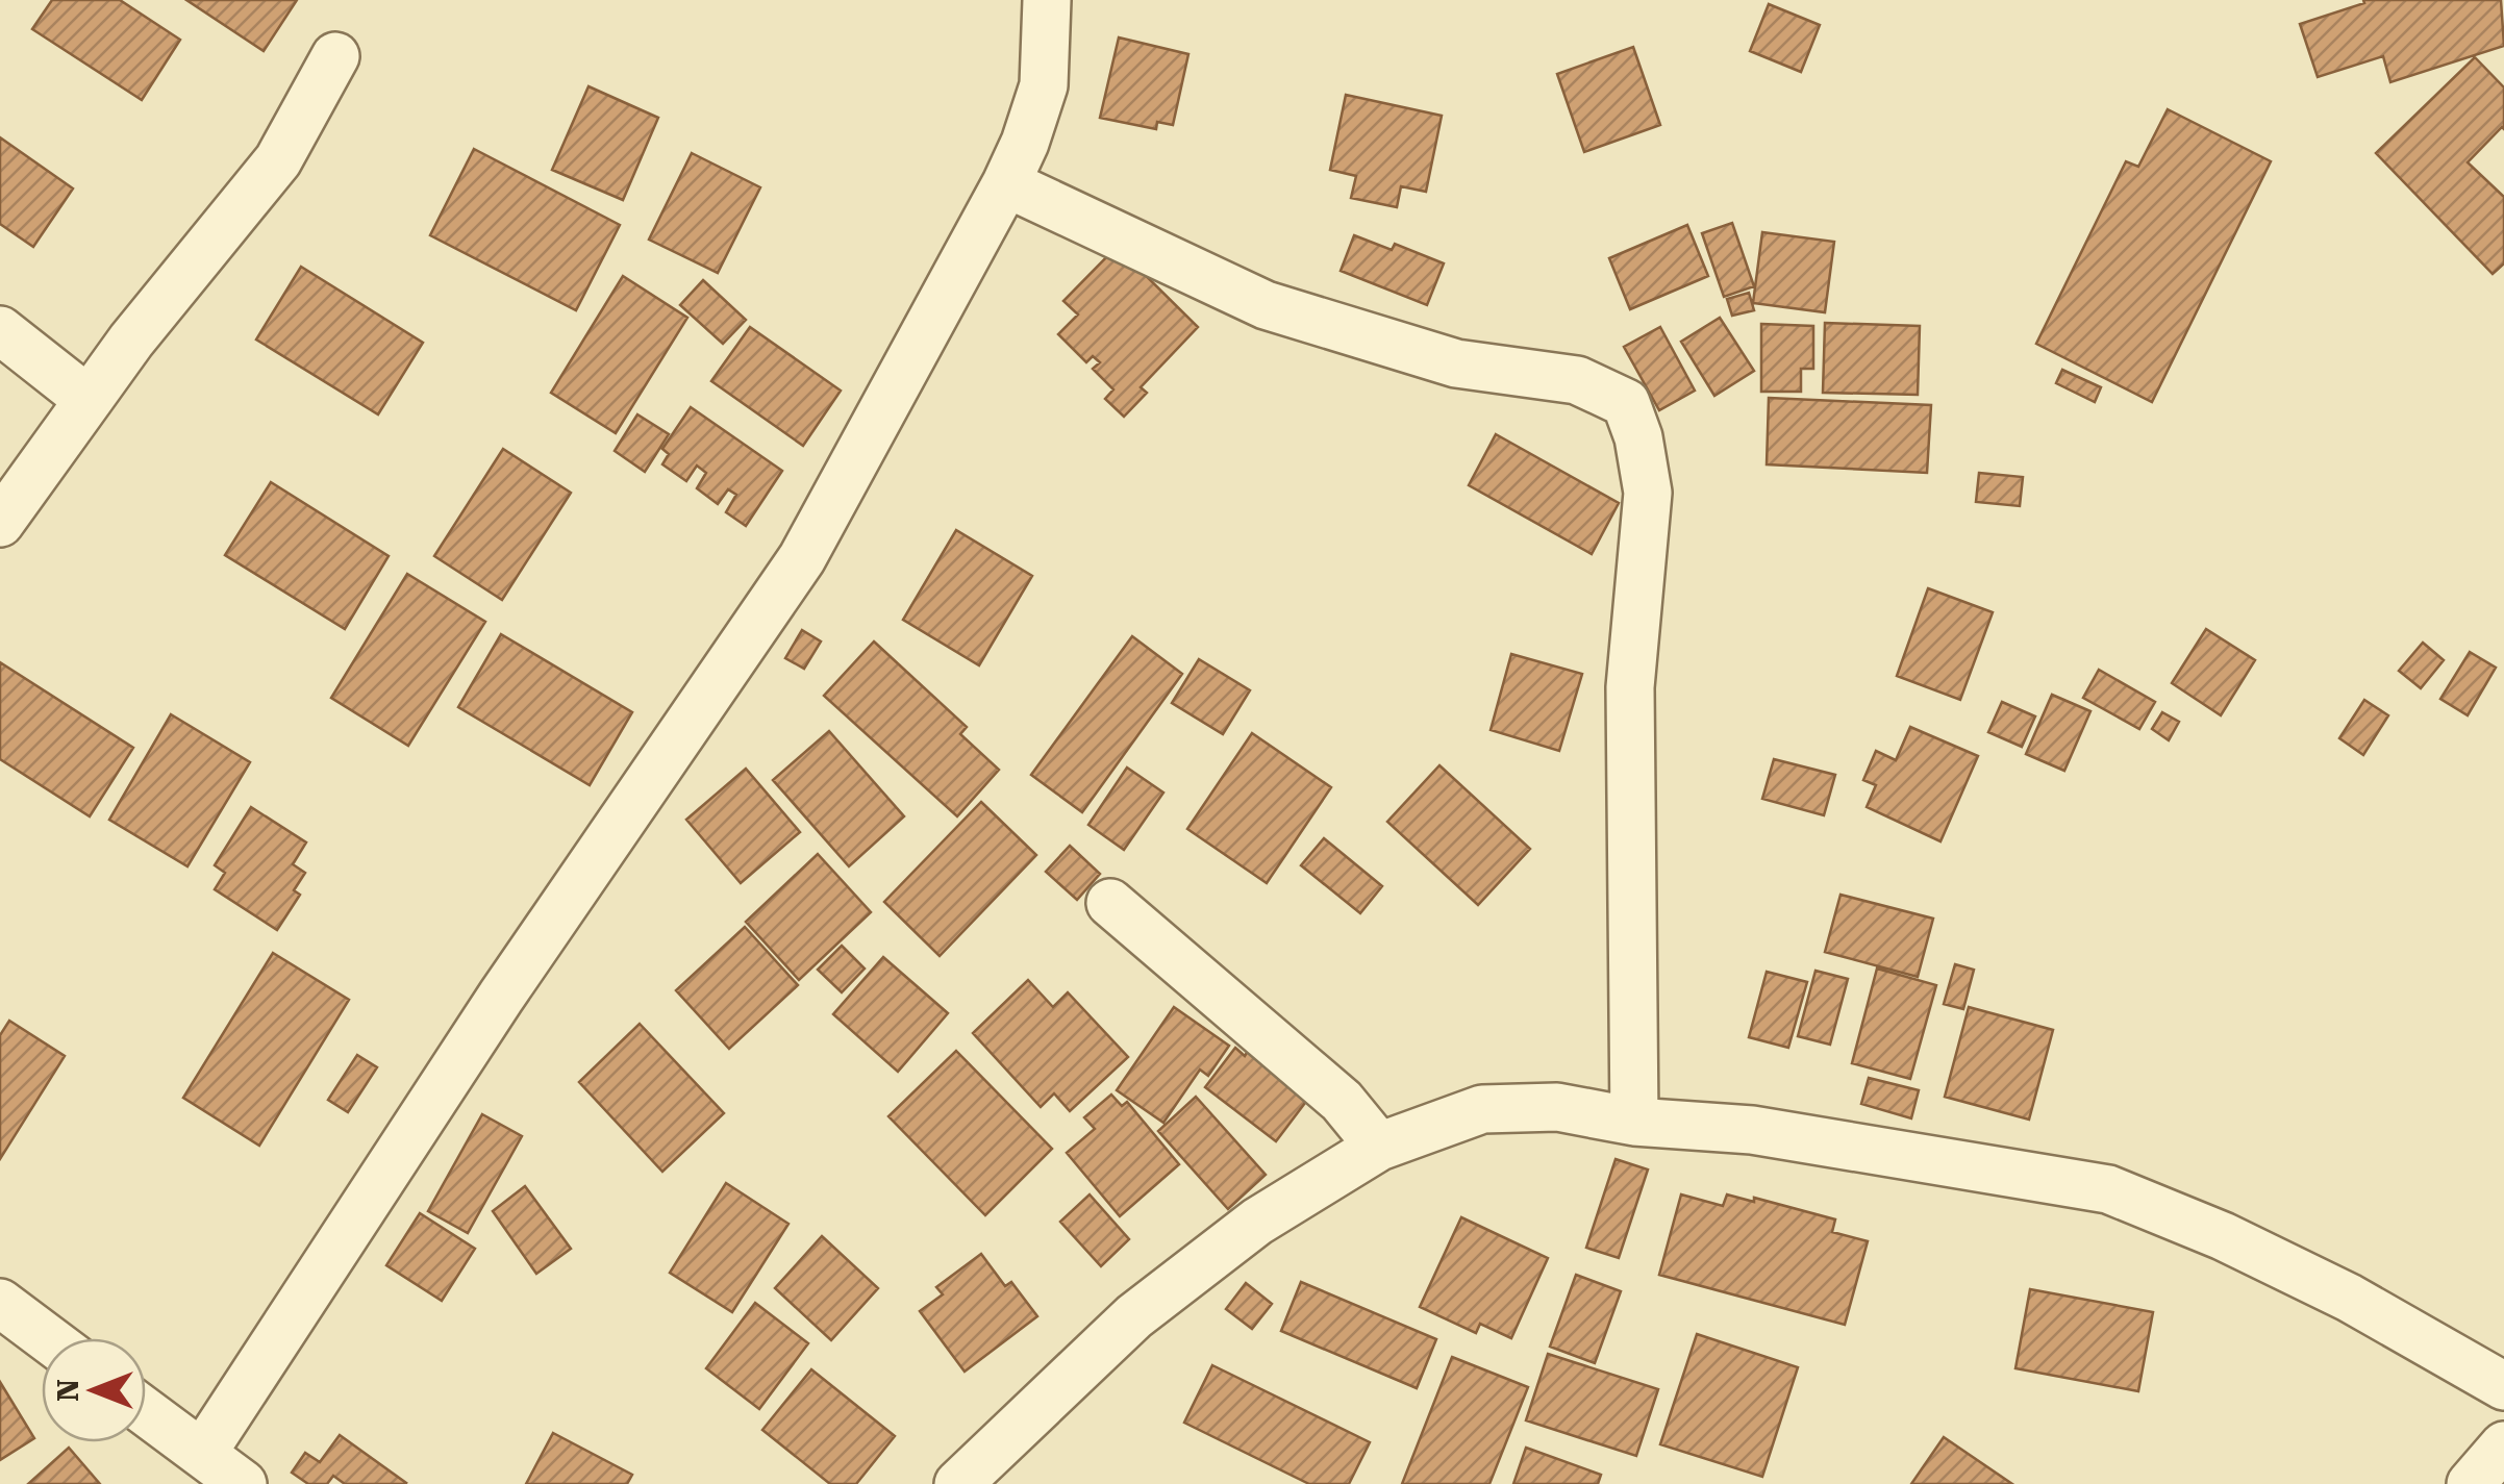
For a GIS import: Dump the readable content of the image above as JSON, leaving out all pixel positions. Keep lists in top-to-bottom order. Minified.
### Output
{"north":"left"}
